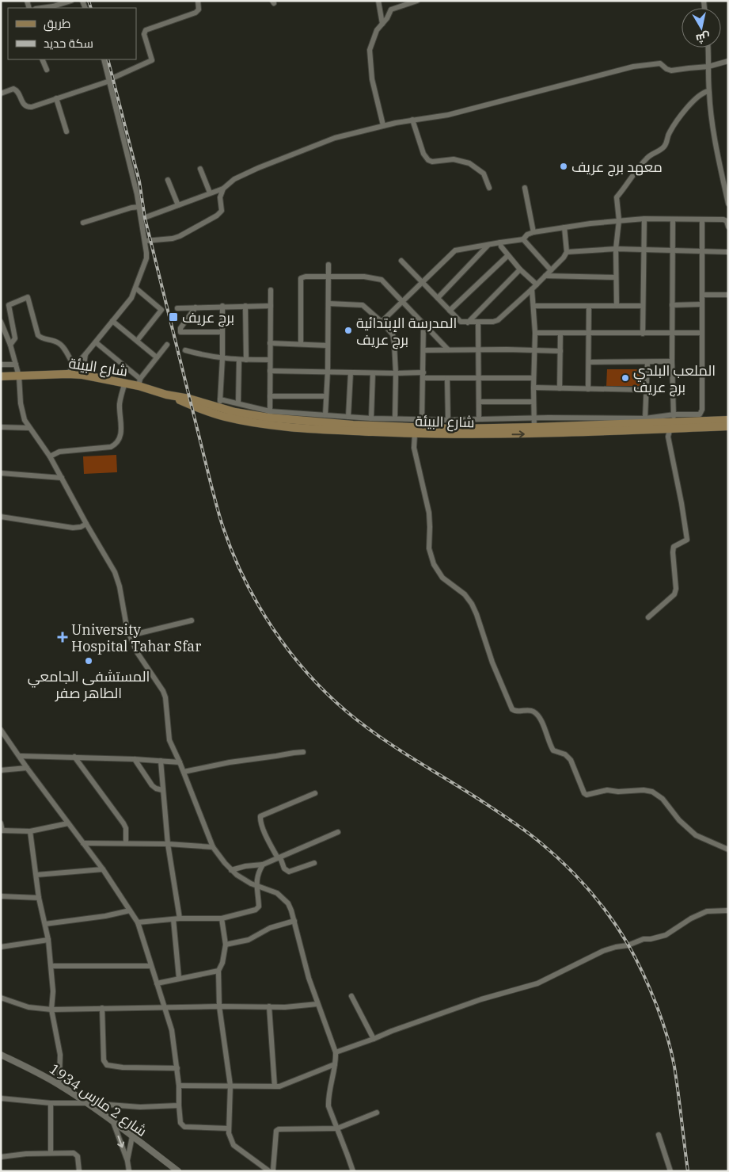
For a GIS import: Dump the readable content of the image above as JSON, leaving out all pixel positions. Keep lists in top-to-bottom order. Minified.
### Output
{"streets":{"main road":["شارع البيئة"],"street":["شارع 2 مارس 1934"]},"places":{"other":["معهد برج عريف","المدرسة الإبتدائية برج عريف","الملعب البلدي برج عريف","المستشفى الجامعي الطاهر صفر"],"transit":["برج عريف"],"health":["University Hospital Tahar Sfar"]},"legend":["طريق","سكة حديد"],"north":"bottom"}
